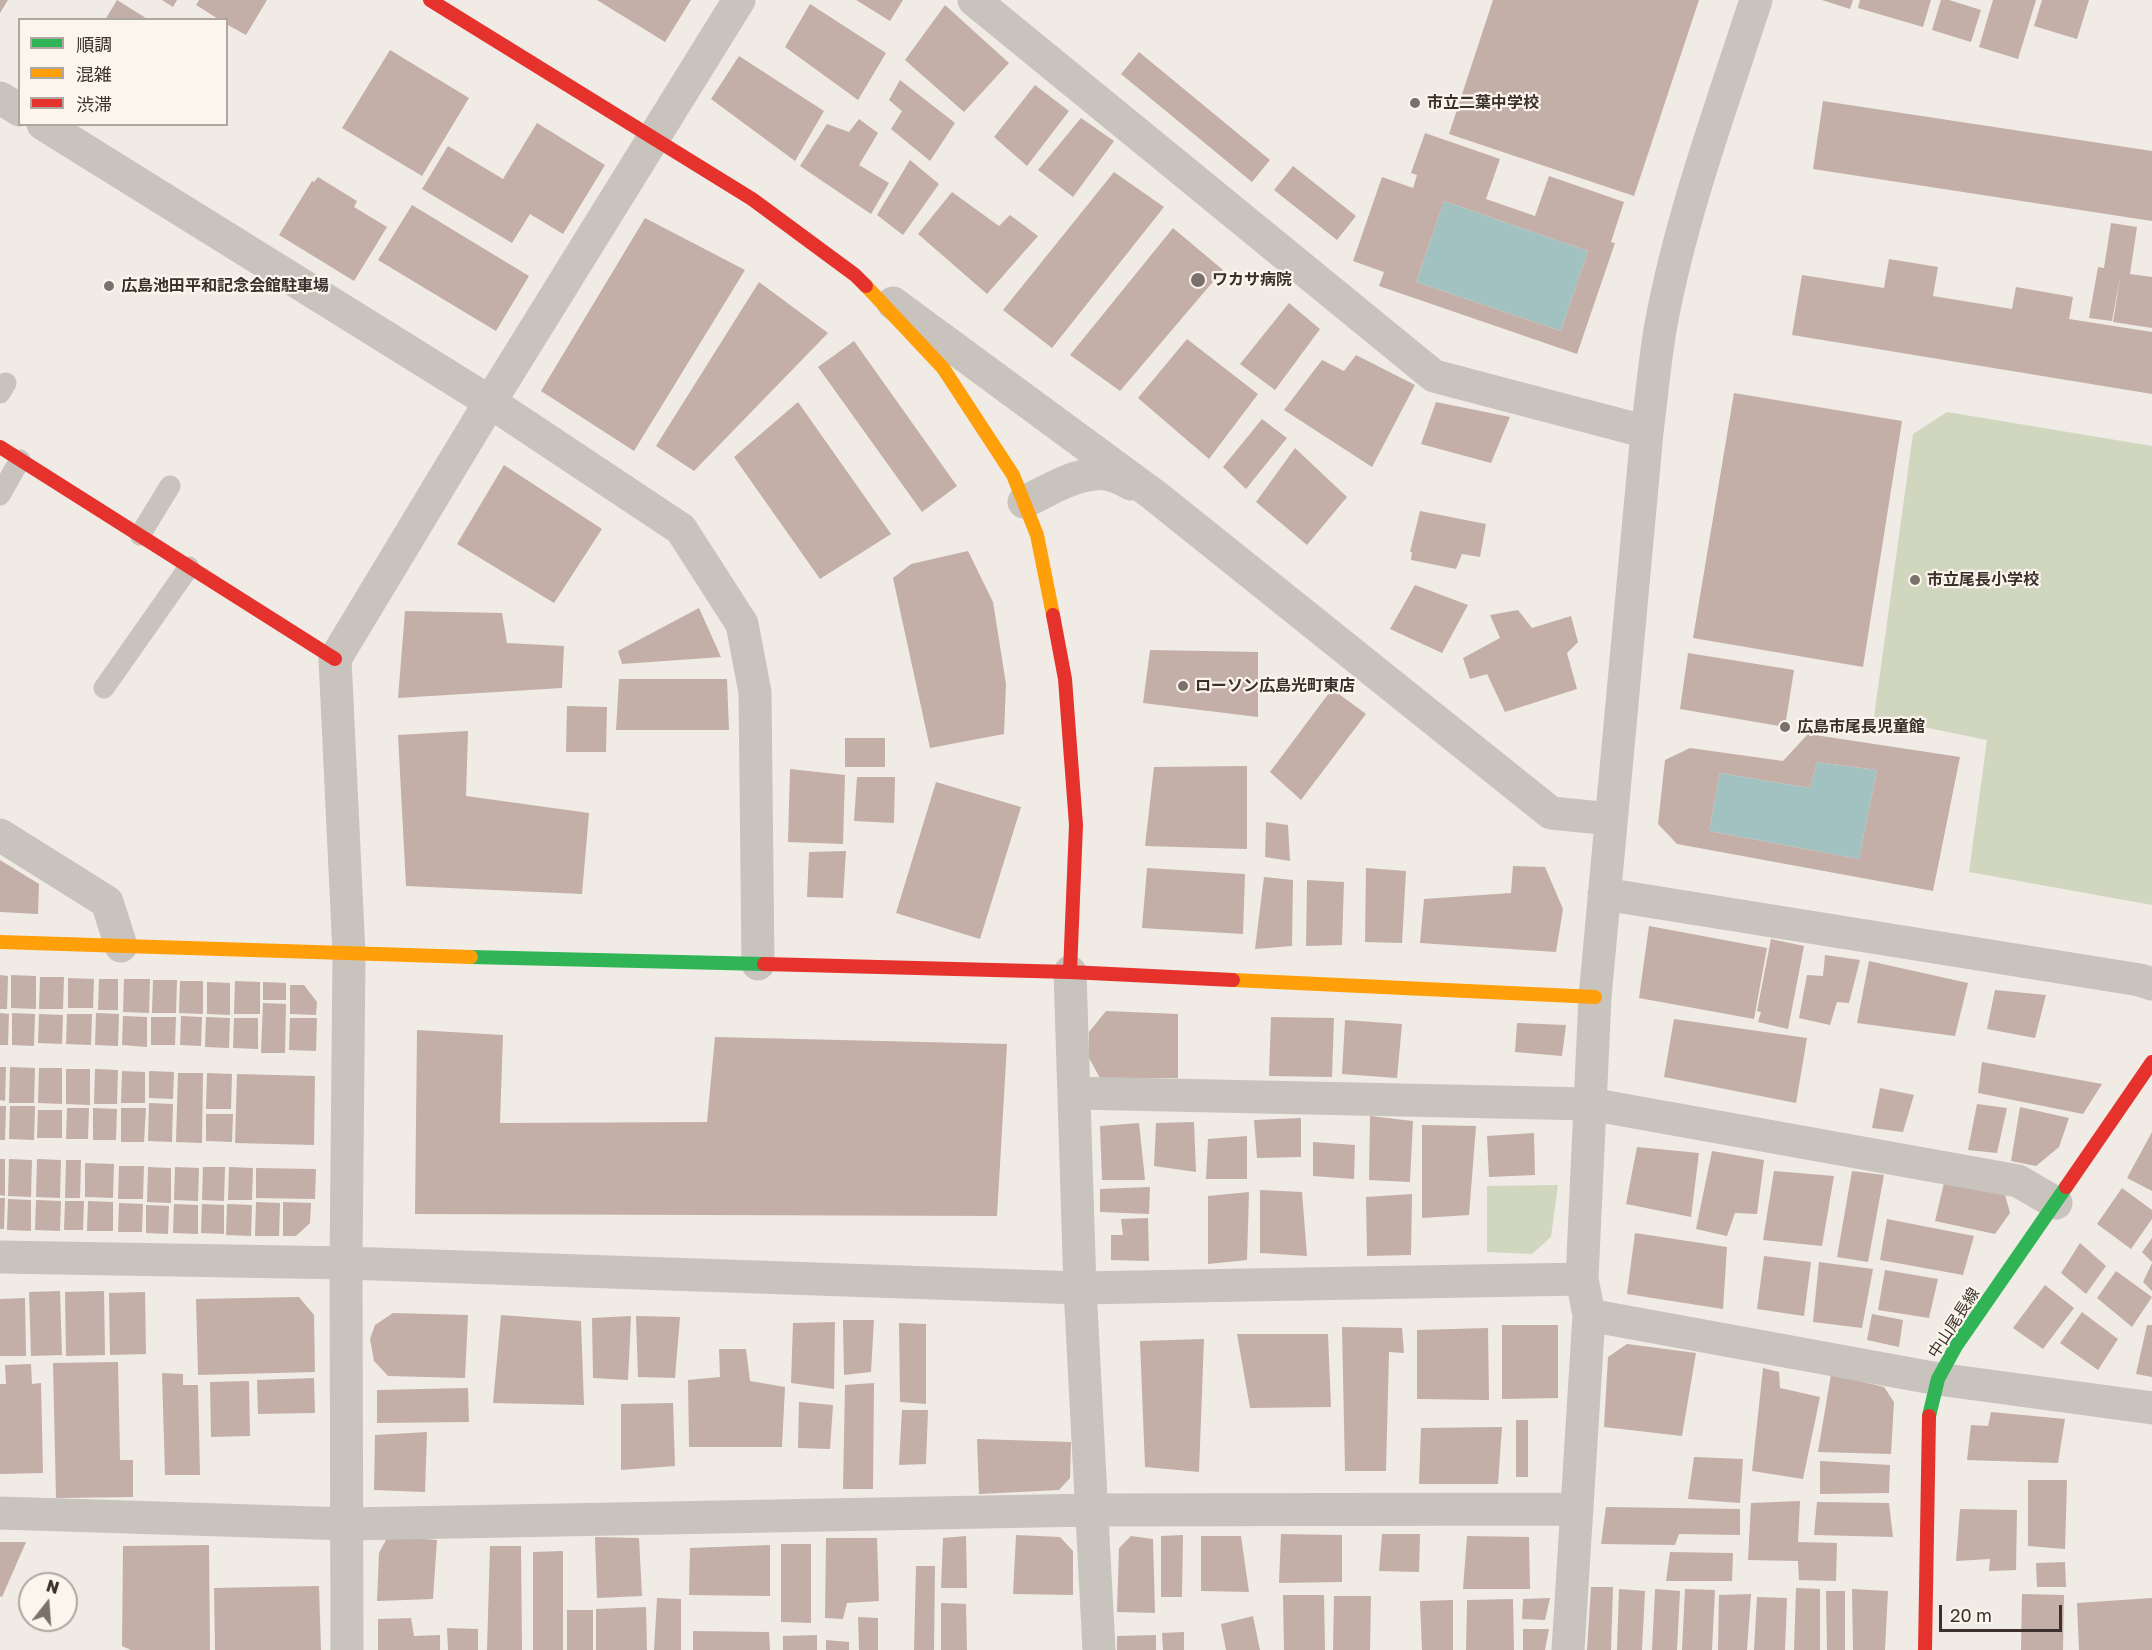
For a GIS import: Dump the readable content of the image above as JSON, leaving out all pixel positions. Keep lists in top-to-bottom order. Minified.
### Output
{"streets":{"street":["中山尾長線"]},"places":["市立二葉中学校","ワカサ病院","広島池田平和記念会館駐車場","市立尾長小学校","ローソン広島光町東店","広島市尾長児童館"],"legend":["順調","混雑","渋滞"],"scale_bar":"20 m","north":"top"}
